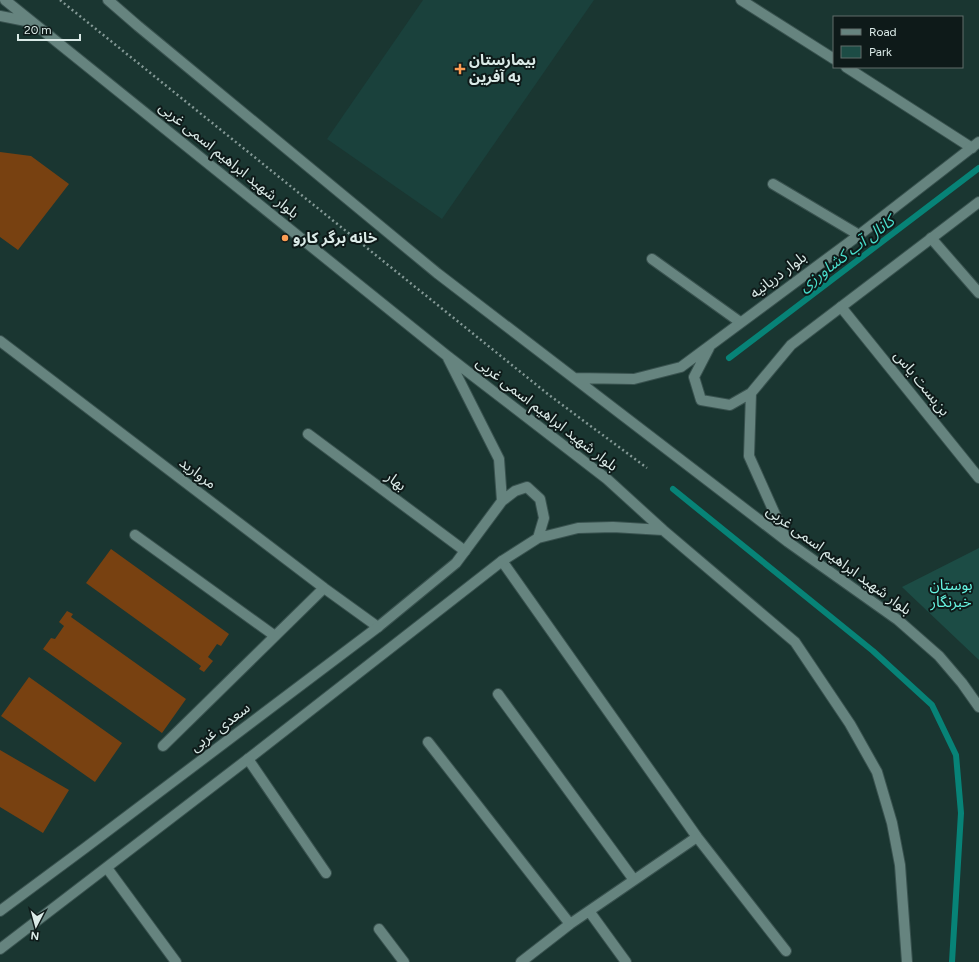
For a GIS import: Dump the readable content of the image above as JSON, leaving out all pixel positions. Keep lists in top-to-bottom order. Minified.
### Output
{"streets":{"street":["بلوار شهید ابراهیم اسمی غربی","بلوار دریانیه","بن‌بست یاس","مروارید","بهار","سعدی غربی"]},"crossings":[["بلوار شهید ابراهیم اسمی غربی","بلوار دریانیه"],["مروارید","سعدی غربی"],["بهار","سعدی غربی"]],"water":["کانال آب کشاورزی"],"parks":["بوستان خبرنگار"],"places":{"health":["بیمارستان به آفرین"],"other":["خانه برگر کارو"]},"legend":["Road","Park"],"scale_bar":"20 m","north":"bottom"}
